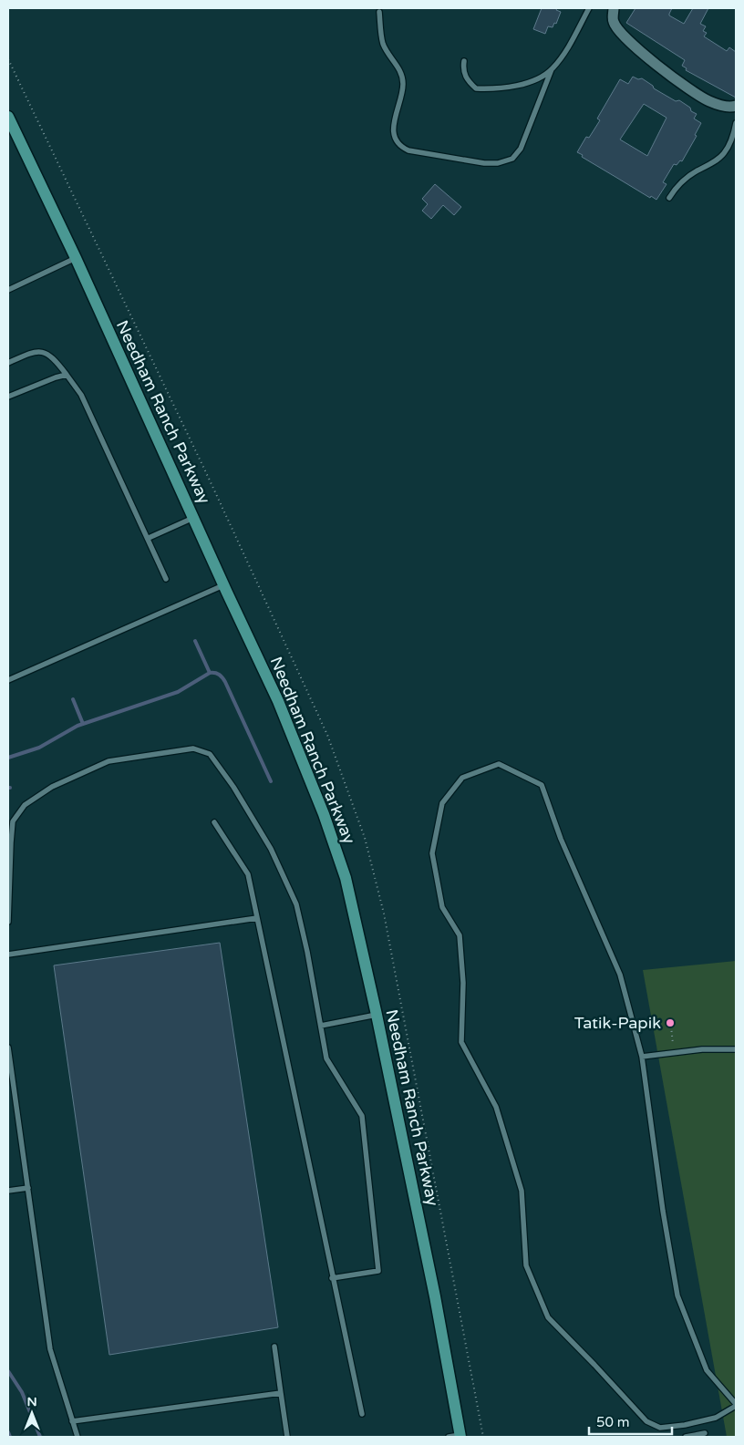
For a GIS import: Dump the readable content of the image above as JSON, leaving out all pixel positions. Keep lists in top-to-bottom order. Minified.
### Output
{"streets":{"street":["Needham Ranch Parkway"]},"places":["Tatik-Papik"],"scale_bar":"50 m","north":"top"}
